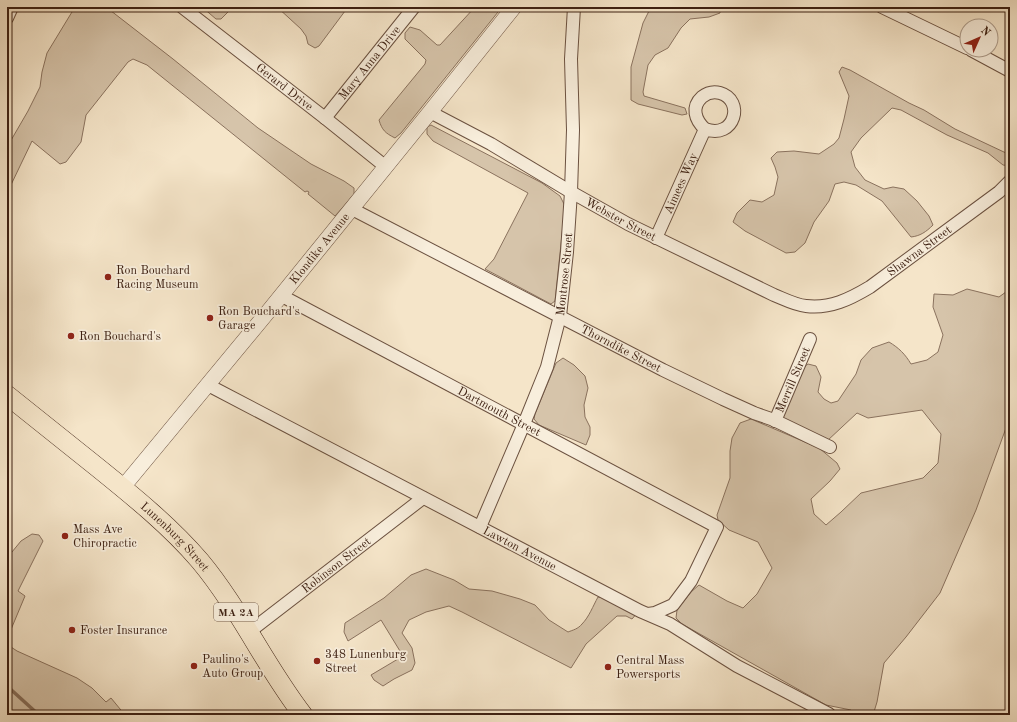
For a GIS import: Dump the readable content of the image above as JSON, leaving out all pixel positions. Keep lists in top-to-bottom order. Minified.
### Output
{"streets":{"main road":["Lunenburg Street","MA 2A"],"street":["Mary Anna Drive","Gerard Drive","Aimees Way","Webster Street","Klondike Avenue","Shawna Street","Montrose Street","Thorndike Street","Merrill Street","Dartmouth Street","Lawton Avenue","Robinson Street"]},"crossings":[["Mary Anna Drive","Gerard Drive"],["Gerard Drive","Klondike Avenue"],["Aimees Way","Webster Street"],["Webster Street","Klondike Avenue"],["Webster Street","Shawna Street"],["Webster Street","Montrose Street"],["Klondike Avenue","Thorndike Street"],["Klondike Avenue","Dartmouth Street"],["Klondike Avenue","Lunenburg Street"],["Klondike Avenue","Lawton Avenue"],["Montrose Street","Thorndike Street"],["Montrose Street","Dartmouth Street"],["Montrose Street","Lawton Avenue"],["Thorndike Street","Merrill Street"],["Dartmouth Street","Lawton Avenue"],["Lunenburg Street","Robinson Street"],["Lawton Avenue","Robinson Street"]],"places":["Ron Bouchard Racing Museum","Ron Bouchard's Garage","Ron Bouchard's","Mass Ave Chiropractic","Foster Insurance","348 Lunenburg Street","Paulino's Auto Group","Central Mass Powersports"],"north":"top right"}
